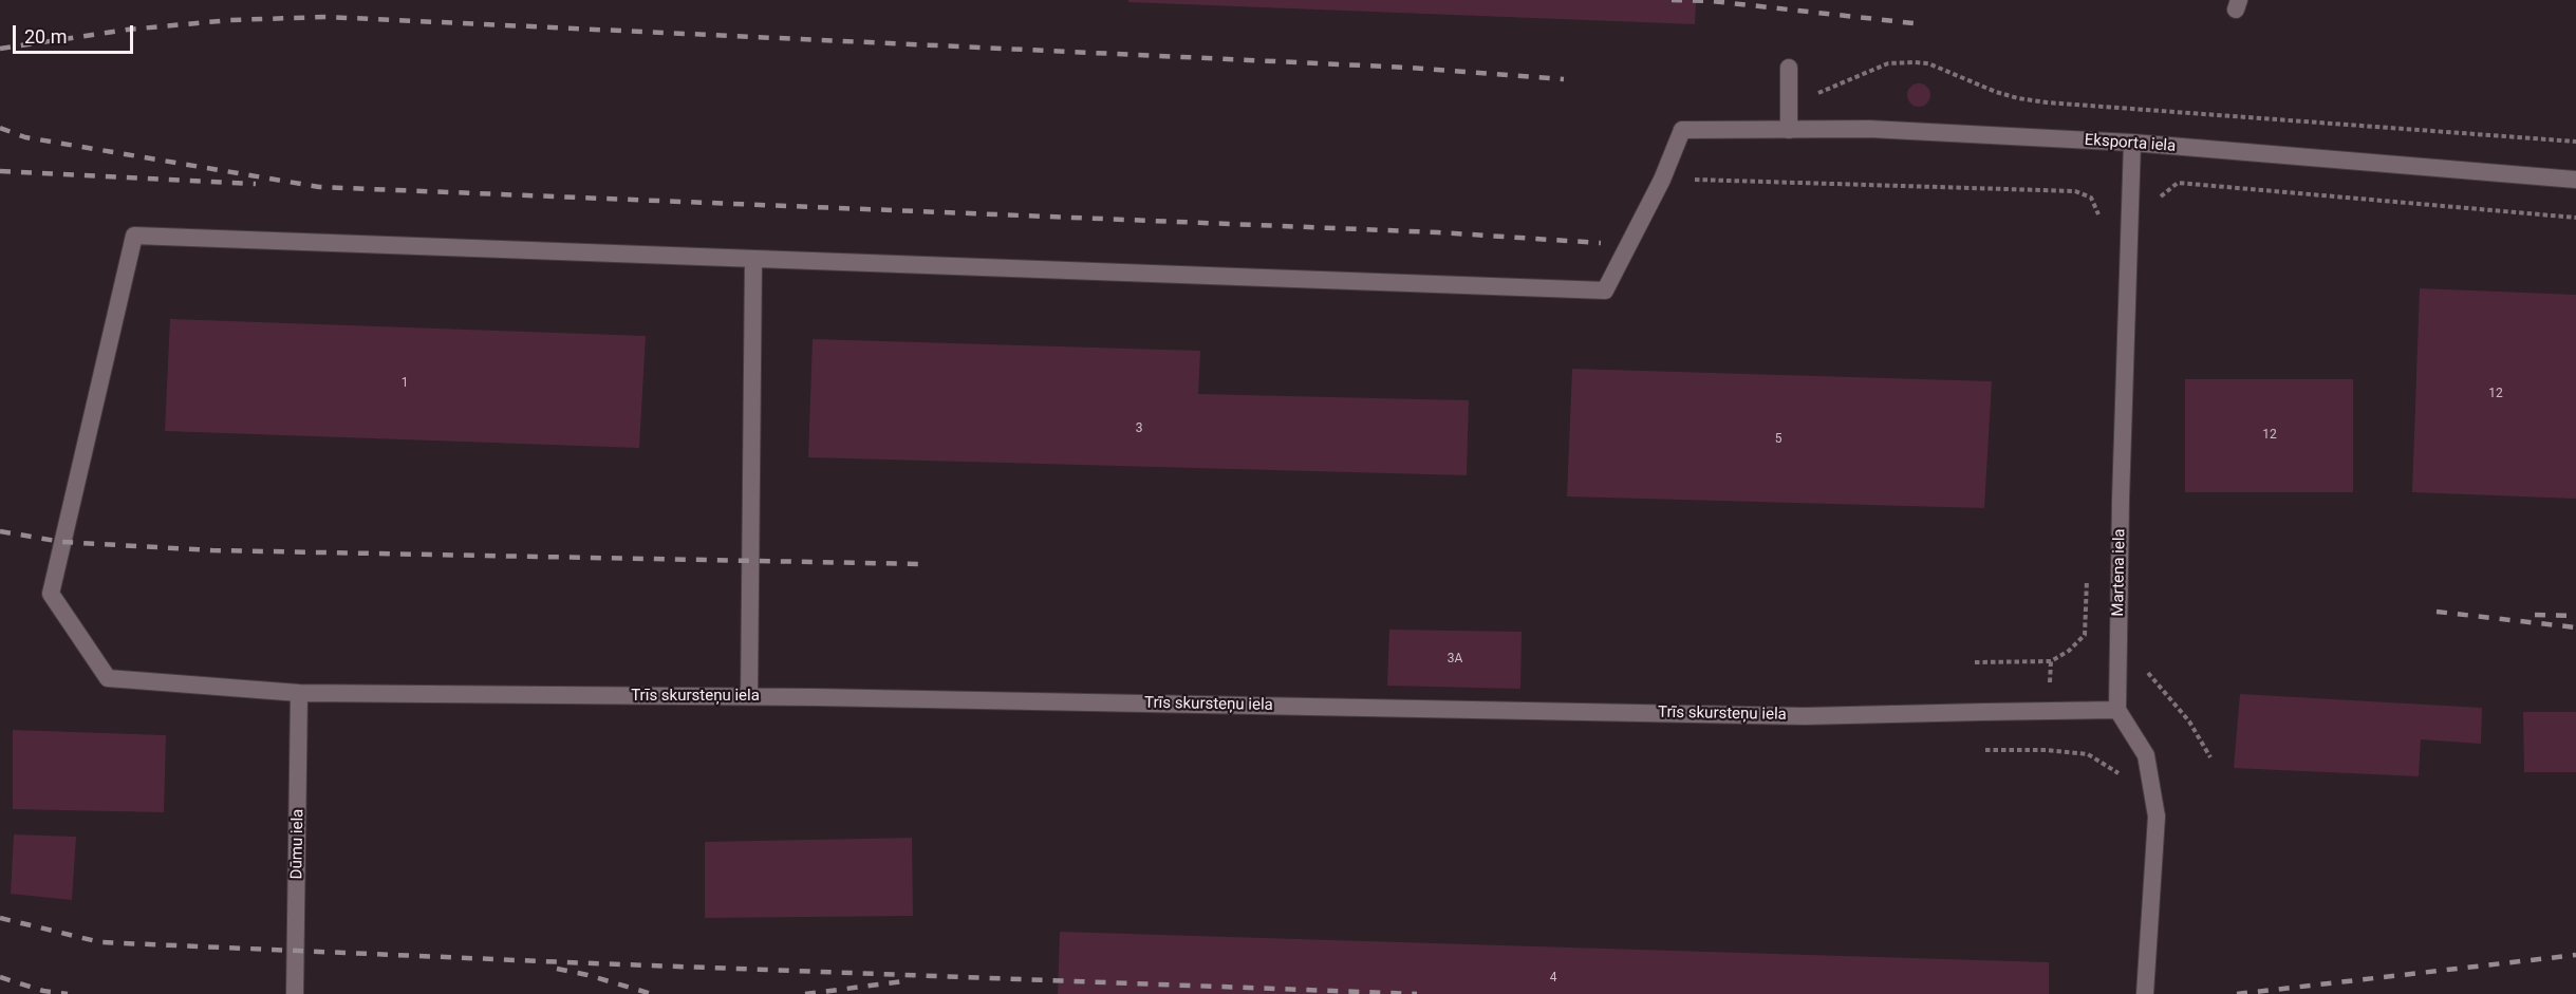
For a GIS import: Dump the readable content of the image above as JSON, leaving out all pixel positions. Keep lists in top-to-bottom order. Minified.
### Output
{"streets":{"street":["Eksporta iela","Martena iela","Trīs skursteņu iela","Dūmu iela"]},"crossings":[["Eksporta iela","Martena iela"],["Martena iela","Trīs skursteņu iela"],["Trīs skursteņu iela","Dūmu iela"]],"house_numbers":["1","12","3","12","5","3A","4"],"scale_bar":"20 m"}
